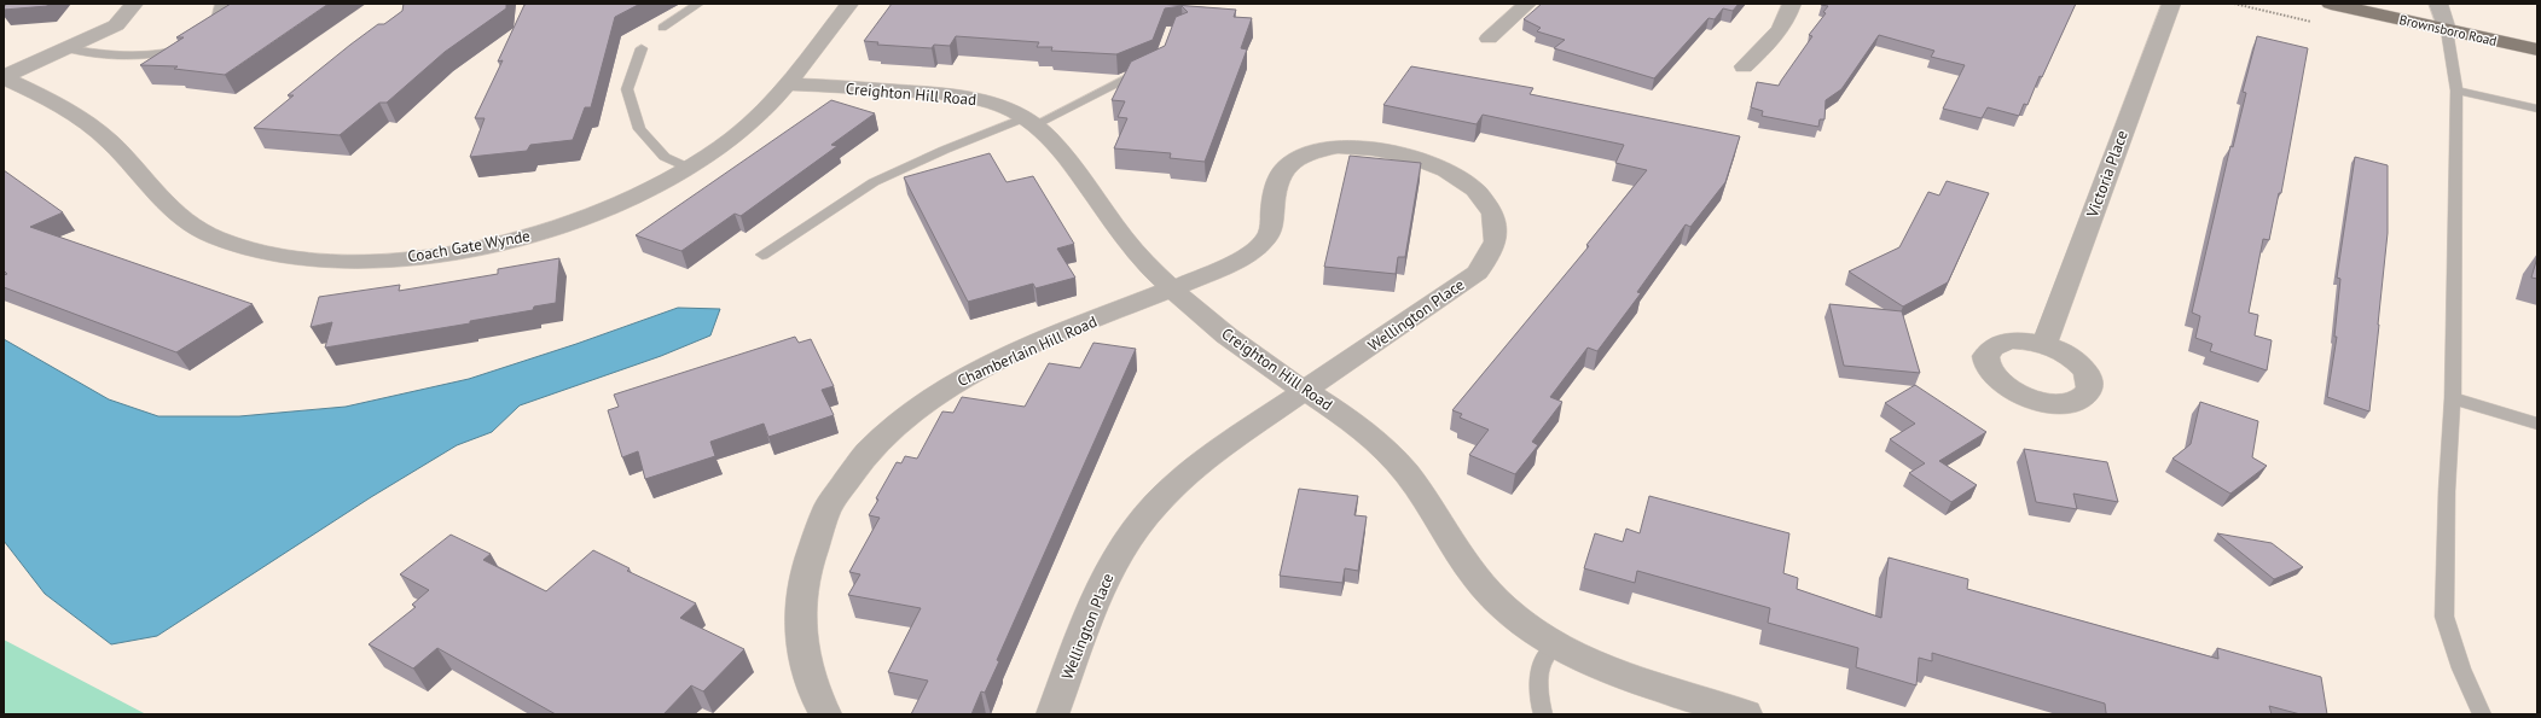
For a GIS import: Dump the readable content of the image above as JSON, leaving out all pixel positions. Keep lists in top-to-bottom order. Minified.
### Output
{"streets":{"main road":["Brownsboro Road"],"street":["Creighton Hill Road","Victoria Place","Coach Gate Wynde","Wellington Place","Chamberlain Hill Road"]},"crossings":[["Creighton Hill Road","Coach Gate Wynde"],["Creighton Hill Road","Wellington Place"],["Creighton Hill Road","Chamberlain Hill Road"],["Wellington Place","Chamberlain Hill Road"]]}
